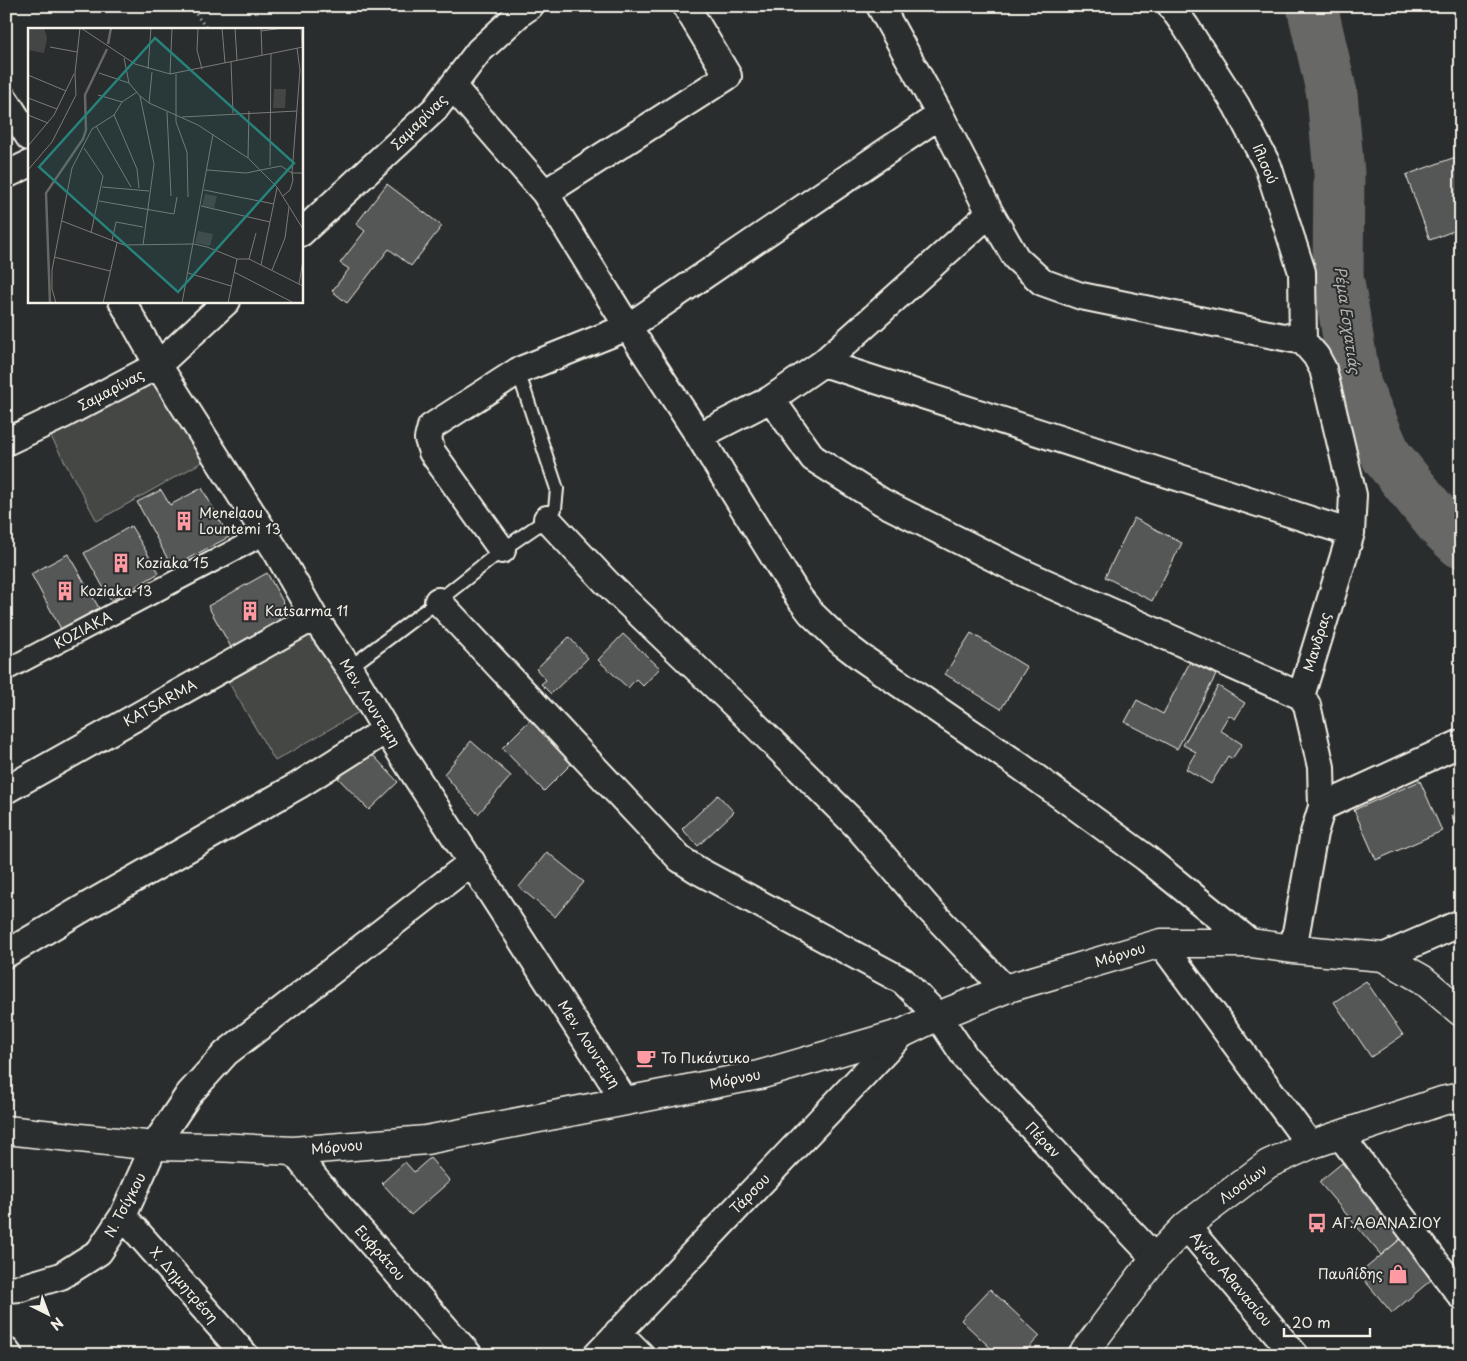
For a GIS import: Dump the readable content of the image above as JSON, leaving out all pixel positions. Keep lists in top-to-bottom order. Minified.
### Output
{"streets":{"street":["Σαμαρίνας","Ιλισού","KOZIAKA","Μανδρας","KATSARMA","Μεν. Λουντεμη","Μόρνου","Πέραν","Λιοσίων","Τάρσου","Ν. Τσίγκου","Ευφράτου","Αγίου Αθανασίου","Χ. Δημητρέση"]},"crossings":[["Σαμαρίνας","Μεν. Λουντεμη"],["Ιλισού","Μανδρας"],["KOZIAKA","Μεν. Λουντεμη"],["KATSARMA","Μεν. Λουντεμη"],["Μεν. Λουντεμη","Μόρνου"],["Μεν. Λουντεμη","Ν. Τσίγκου"],["Μόρνου","Πέραν"],["Μόρνου","Τάρσου"],["Μόρνου","Ν. Τσίγκου"],["Μόρνου","Ευφράτου"],["Πέραν","Λιοσίων"],["Λιοσίων","Αγίου Αθανασίου"],["Ν. Τσίγκου","Χ. Δημητρέση"]],"water":["Ρέμα Εσχατιάς"],"places":{"building":["Menelaou Lountemi 13","Koziaka 15","Koziaka 13","Katsarma 11"],"cafe":["Το Πικάντικο"],"bus stop":["ΑΓ.ΑΘΑΝΑΣΙΟΥ"],"shop":["Παυλίδης"]},"scale_bar":"20 m","north":"bottom right"}
